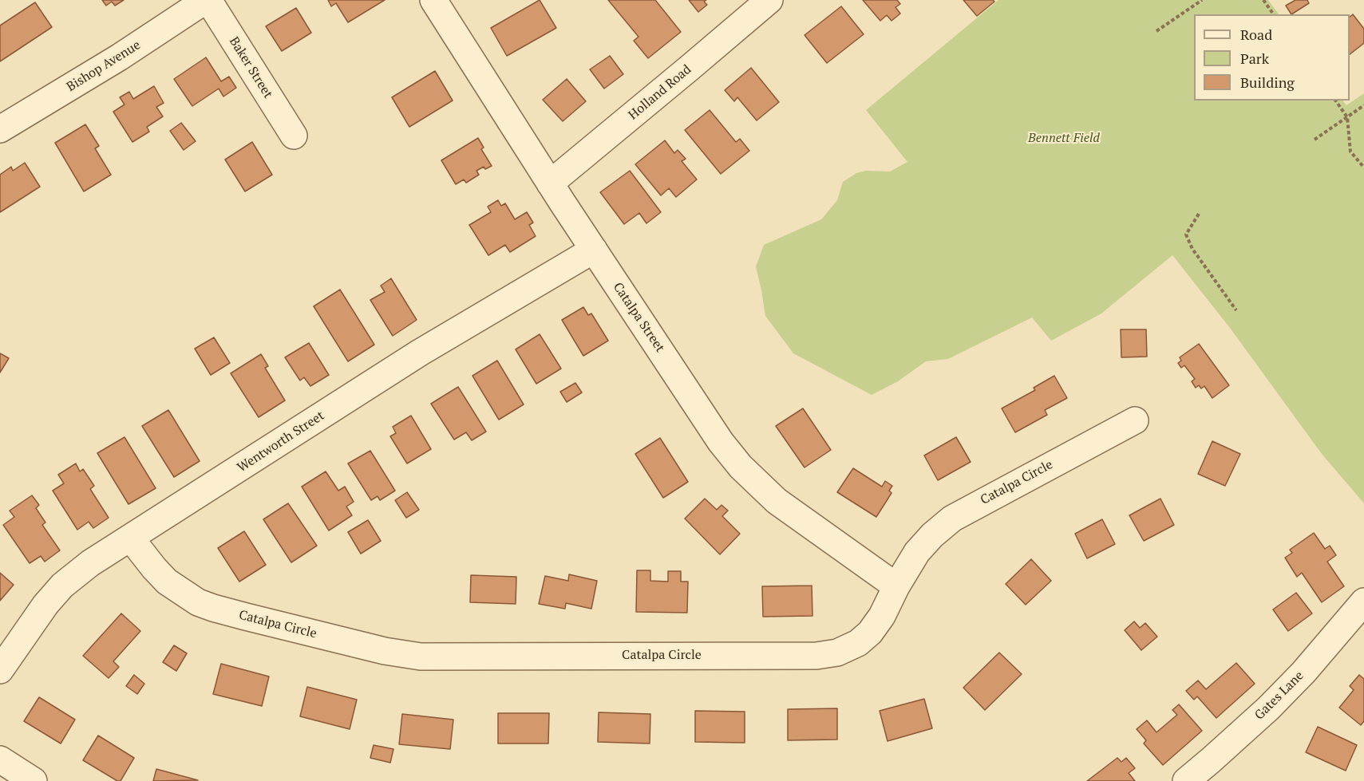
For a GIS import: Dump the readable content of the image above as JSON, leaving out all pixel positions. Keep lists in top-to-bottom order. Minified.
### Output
{"streets":{"street":["Bishop Avenue","Baker Street","Holland Road","Catalpa Street","Wentworth Street","Catalpa Circle","Gates Lane"]},"crossings":[["Bishop Avenue","Baker Street"],["Holland Road","Catalpa Street"],["Catalpa Street","Wentworth Street"],["Catalpa Street","Catalpa Circle"],["Wentworth Street","Catalpa Circle"]],"parks":["Bennett Field"],"legend":["Road","Park","Building"]}
